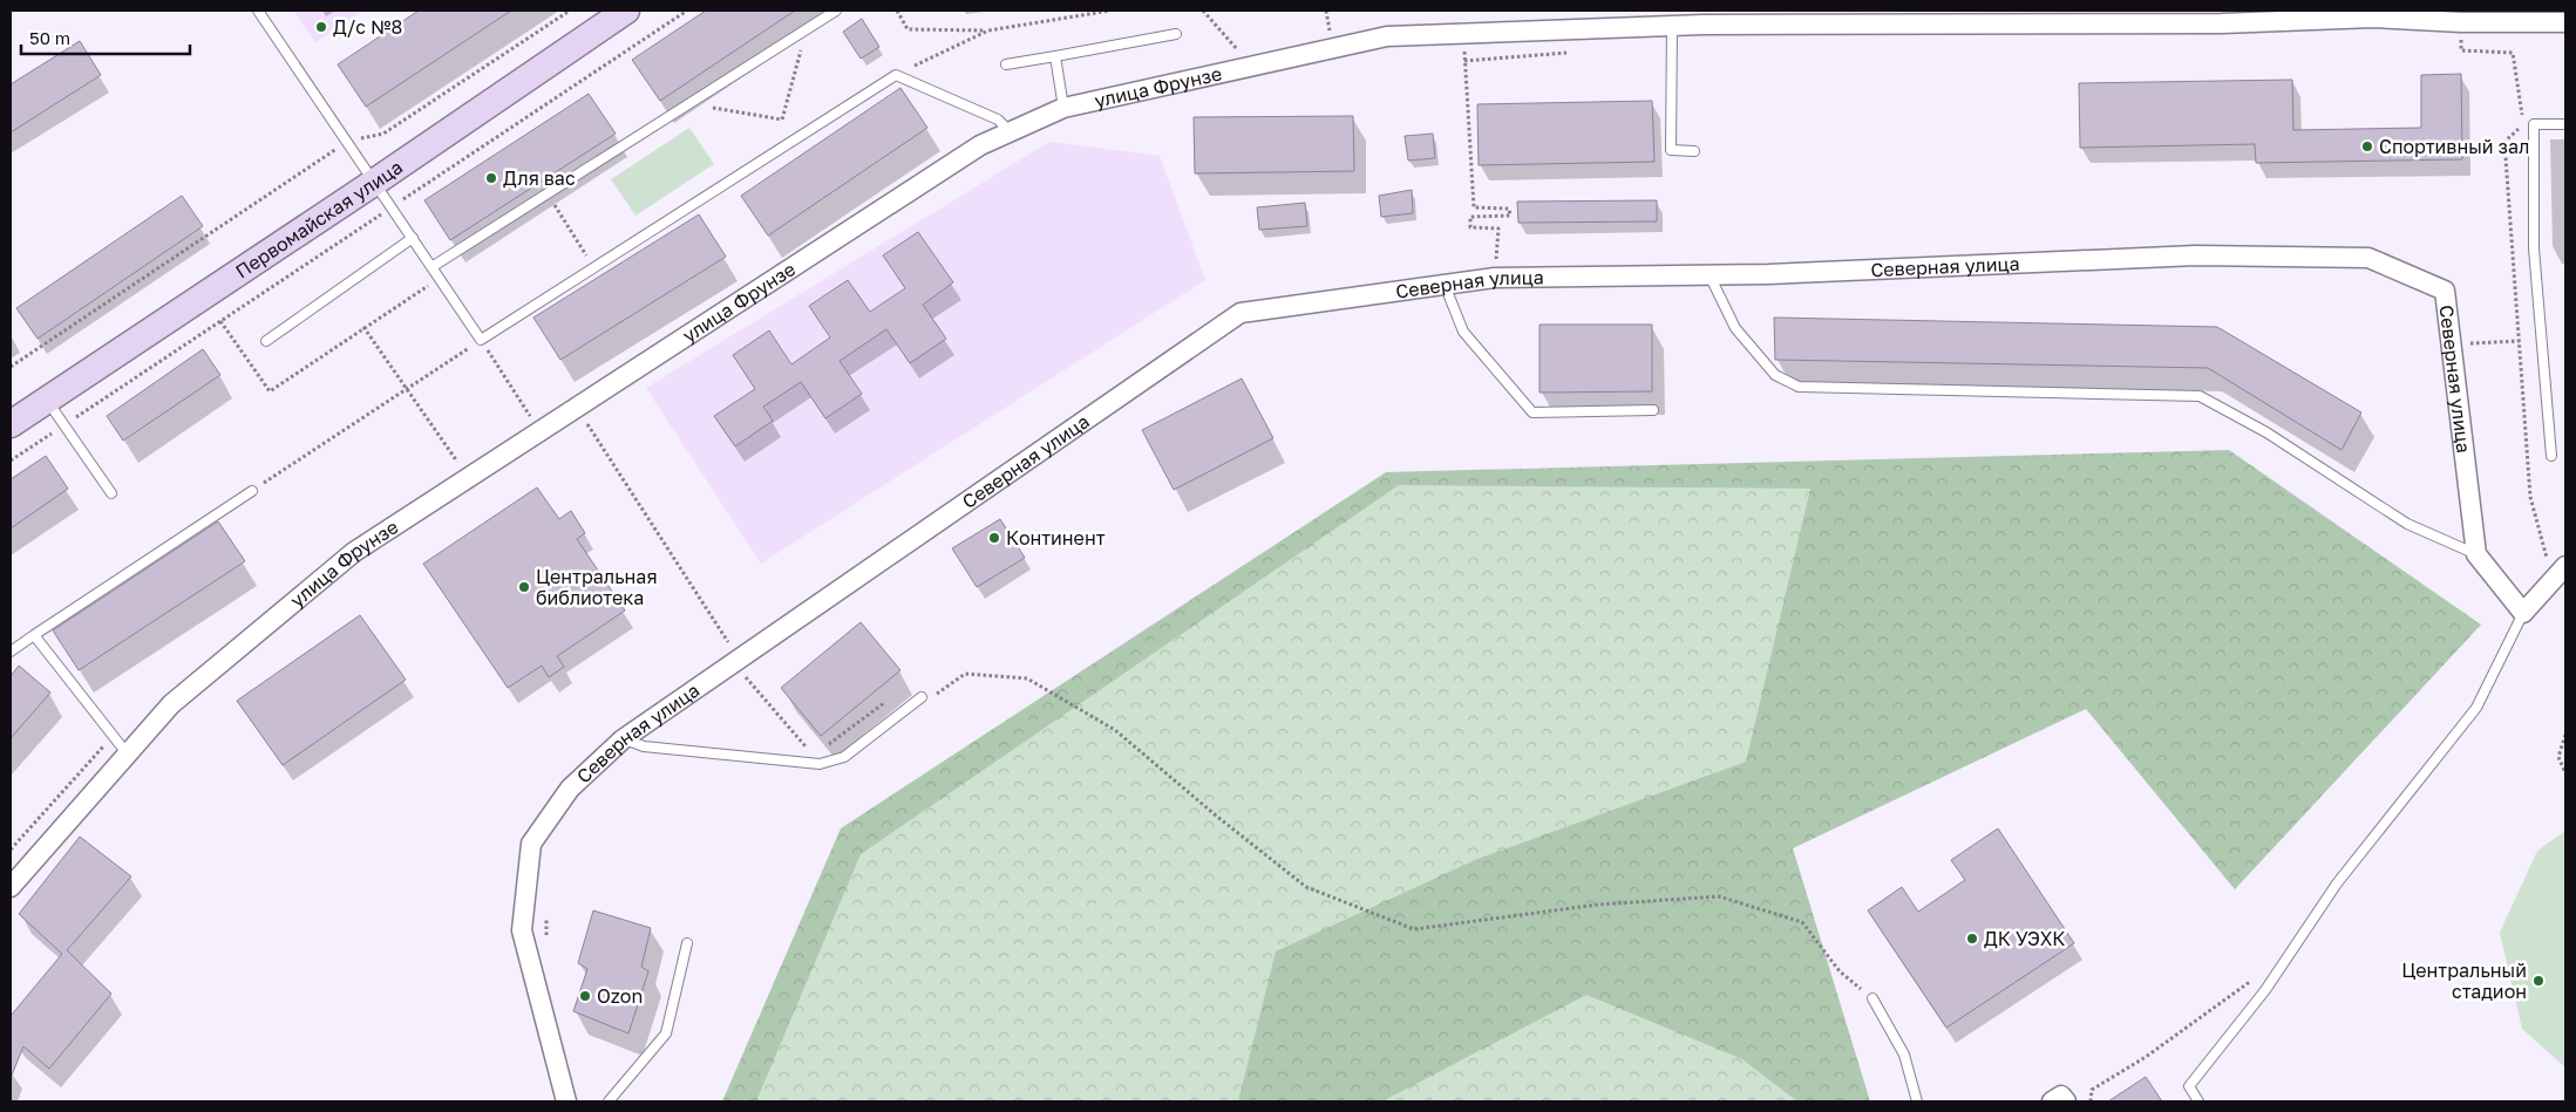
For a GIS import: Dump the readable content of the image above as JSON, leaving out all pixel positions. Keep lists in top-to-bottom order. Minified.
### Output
{"streets":{"main road":["Первомайская улица"],"street":["улица Фрунзе","Северная улица"]},"places":["Д/с №8","Спортивный зал","Для вас","Континент","Центральная библиотека","ДК УЭХК","Центральный стадион","Ozon"],"scale_bar":"50 m"}
